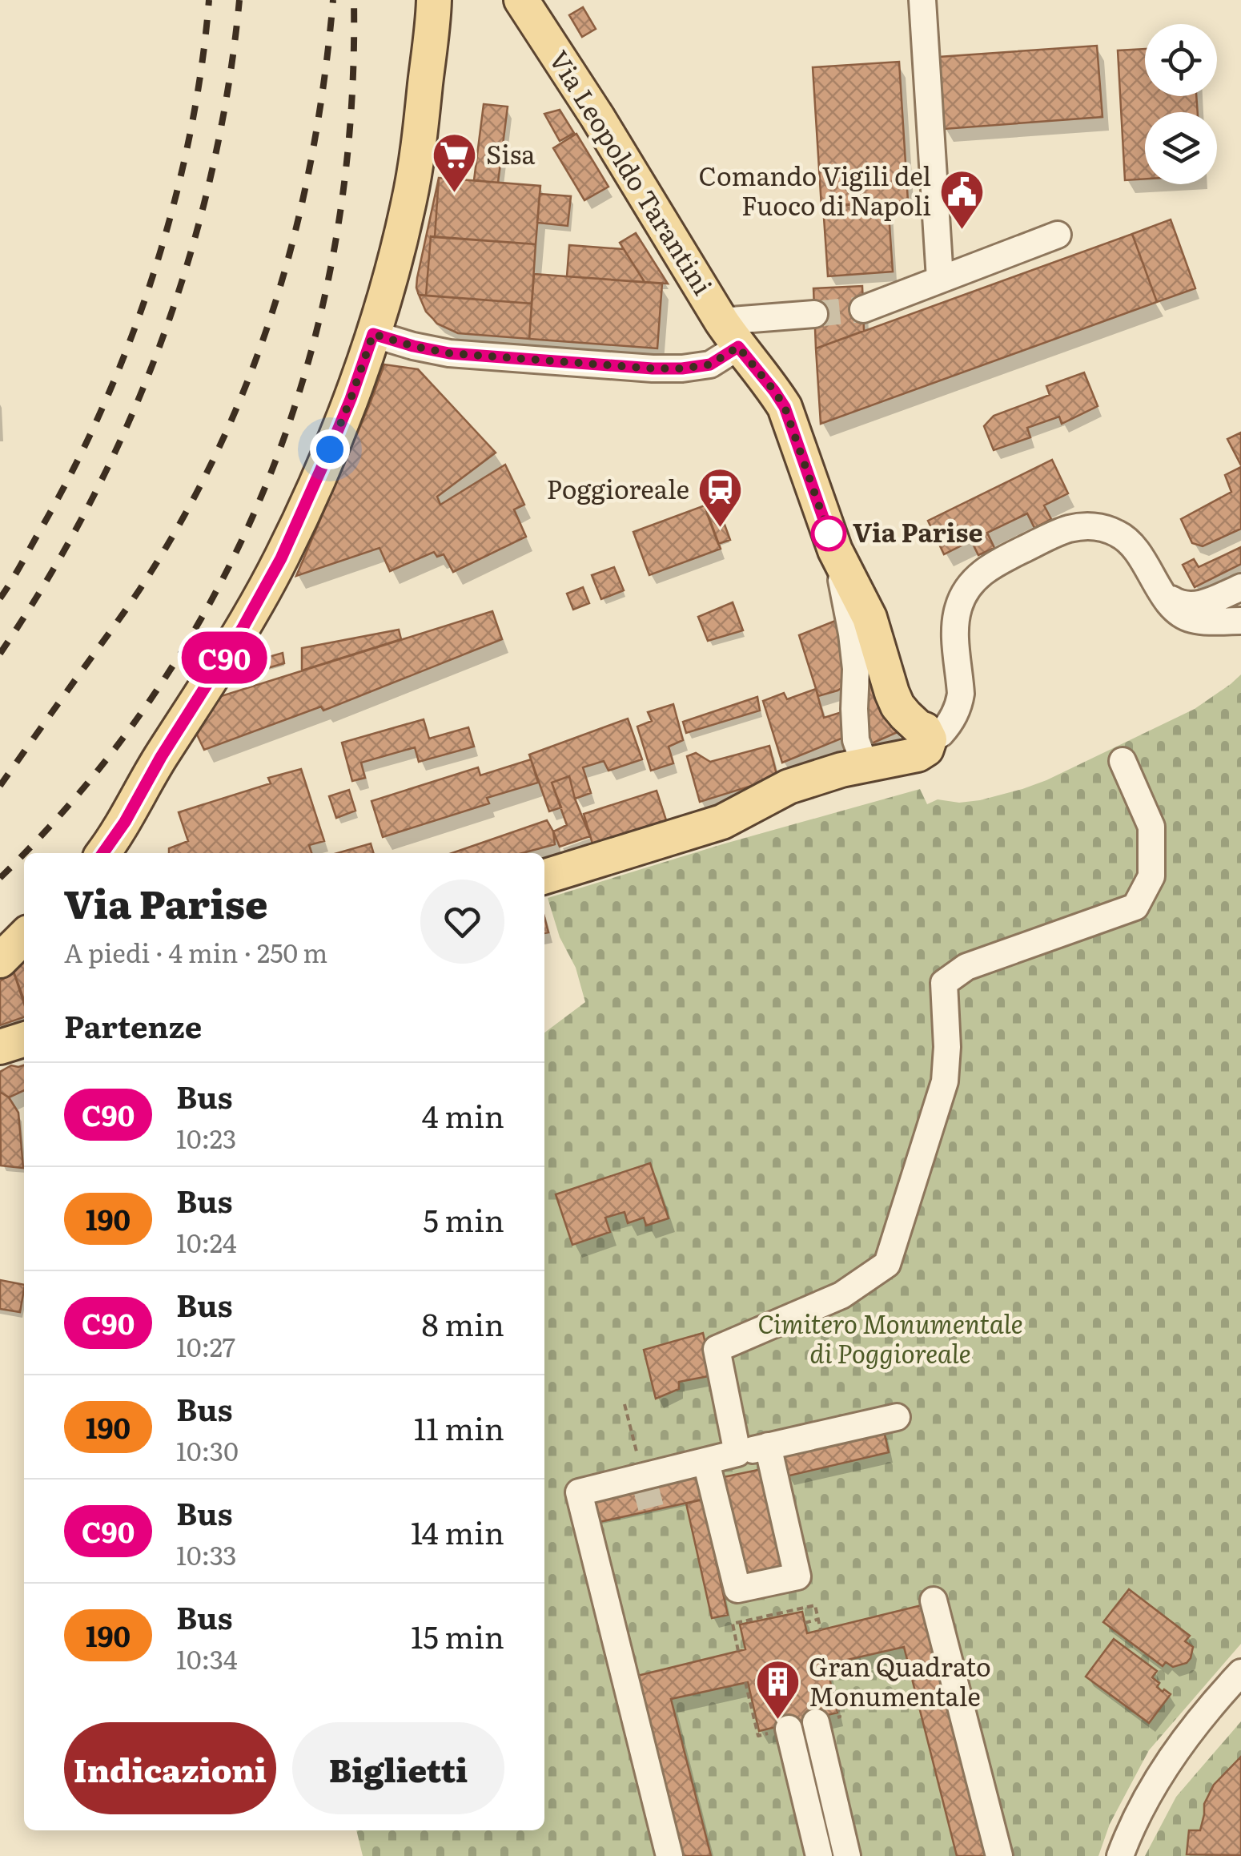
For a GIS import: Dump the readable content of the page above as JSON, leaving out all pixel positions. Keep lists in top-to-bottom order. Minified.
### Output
{"streets":{"main road":["Via Leopoldo Tarantini"]},"parks":["Cimitero Monumentale di Poggioreale"],"places":{"supermarket":["Sisa"],"public building":["Comando Vigili del Fuoco di Napoli"],"station":["Poggioreale"],"other":["Via Parise"],"building":["Gran Quadrato Monumentale"]},"lines":["bus line C90"],"page":{"on_map":"C90","heading":[["Via Parise","A piedi · 4 min · 250 m"],"Partenze"],"list":[{"mark":"C90","name":"Bus","note":"10:23","value":"4 min"},{"mark":"190","name":"Bus","note":"10:24","value":"5 min"},{"mark":"C90","name":"Bus","note":"10:27","value":"8 min"},{"mark":"190","name":"Bus","note":"10:30","value":"11 min"},{"mark":"C90","name":"Bus","note":"10:33","value":"14 min"},{"mark":"190","name":"Bus","note":"10:34","value":"15 min"}],"buttons":["Indicazioni","Biglietti"]}}
